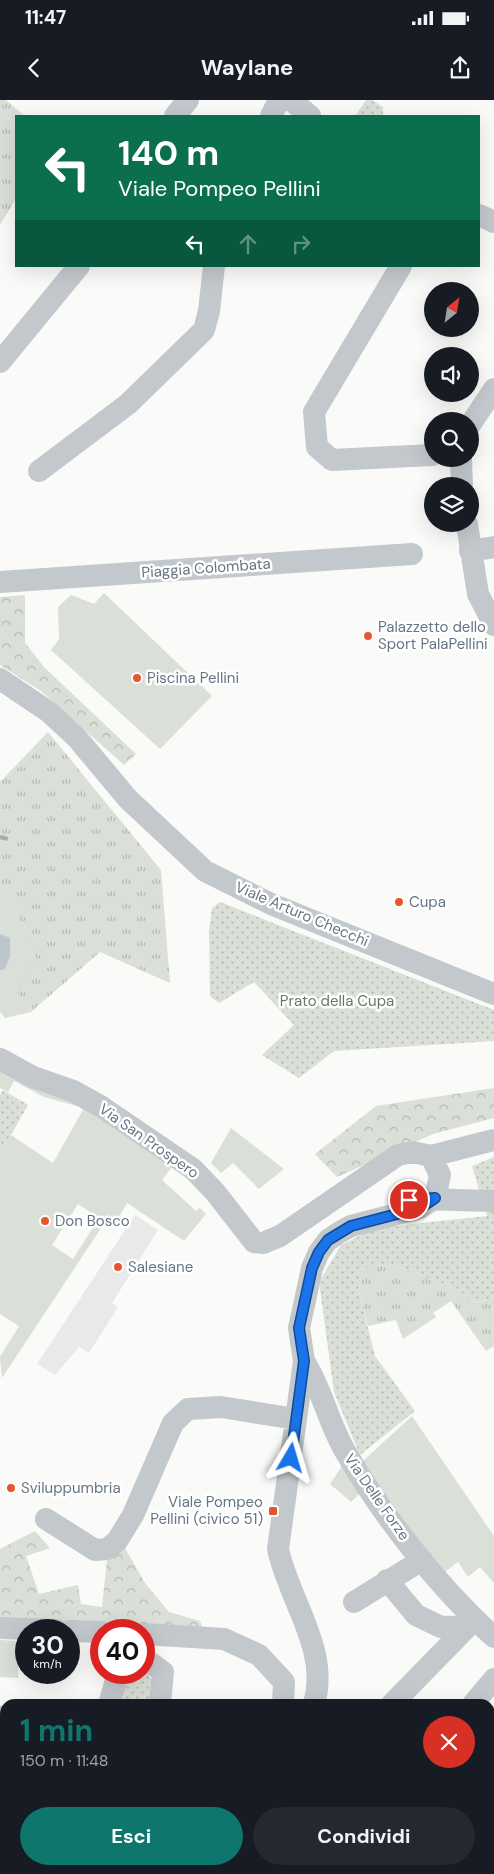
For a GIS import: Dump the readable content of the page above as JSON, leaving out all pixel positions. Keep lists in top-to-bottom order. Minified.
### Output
{"streets":{"street":["Piaggia Colombata","Viale Arturo Checchi","Via San Prospero","Via Delle Forze"]},"parks":["Prato della Cupa"],"places":{"other":["Palazzetto dello Sport PalaPellini","Piscina Pellini","Cupa","Don Bosco","Salesiane","Sviluppumbria"],"transit":["Viale Pompeo Pellini (civico 51)"]},"north":"top right","page":{"status":"11:47","header":"Waylane","turn":["140 m","Viale Pompeo Pellini"],"speed":"30 km/h","limit":"40","heading":["1 min","150 m · 11:48"],"buttons":["Esci","Condividi"]}}
